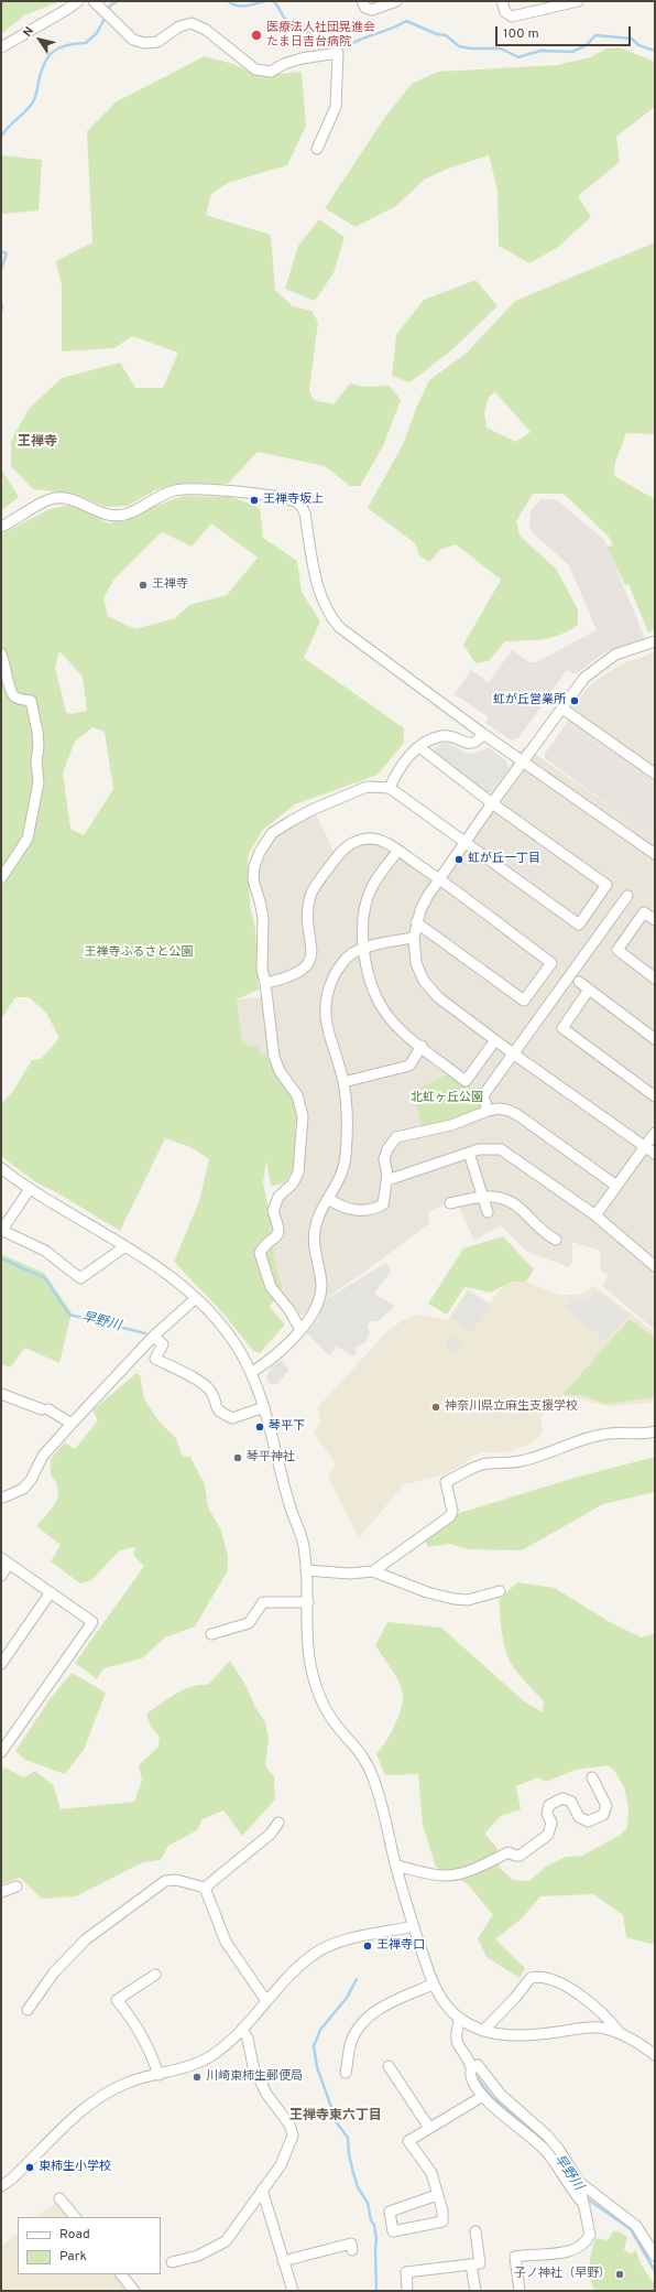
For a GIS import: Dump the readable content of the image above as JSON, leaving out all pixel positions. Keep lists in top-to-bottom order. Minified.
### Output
{"districts":["王禅寺","王禅寺東六丁目"],"water":["早野川"],"parks":["王禅寺ふるさと公園","北虹ヶ丘公園"],"places":["医療法人社団晃進会 たま日吉台病院","王禅寺坂上","王禅寺","虹が丘営業所","虹が丘一丁目","神奈川県立麻生支援学校","琴平下","琴平神社","王禅寺口","川崎東柿生郵便局","東柿生小学校","子ノ神社（早野）"],"legend":["Road","Park"],"scale_bar":"100 m","north":"top left"}
